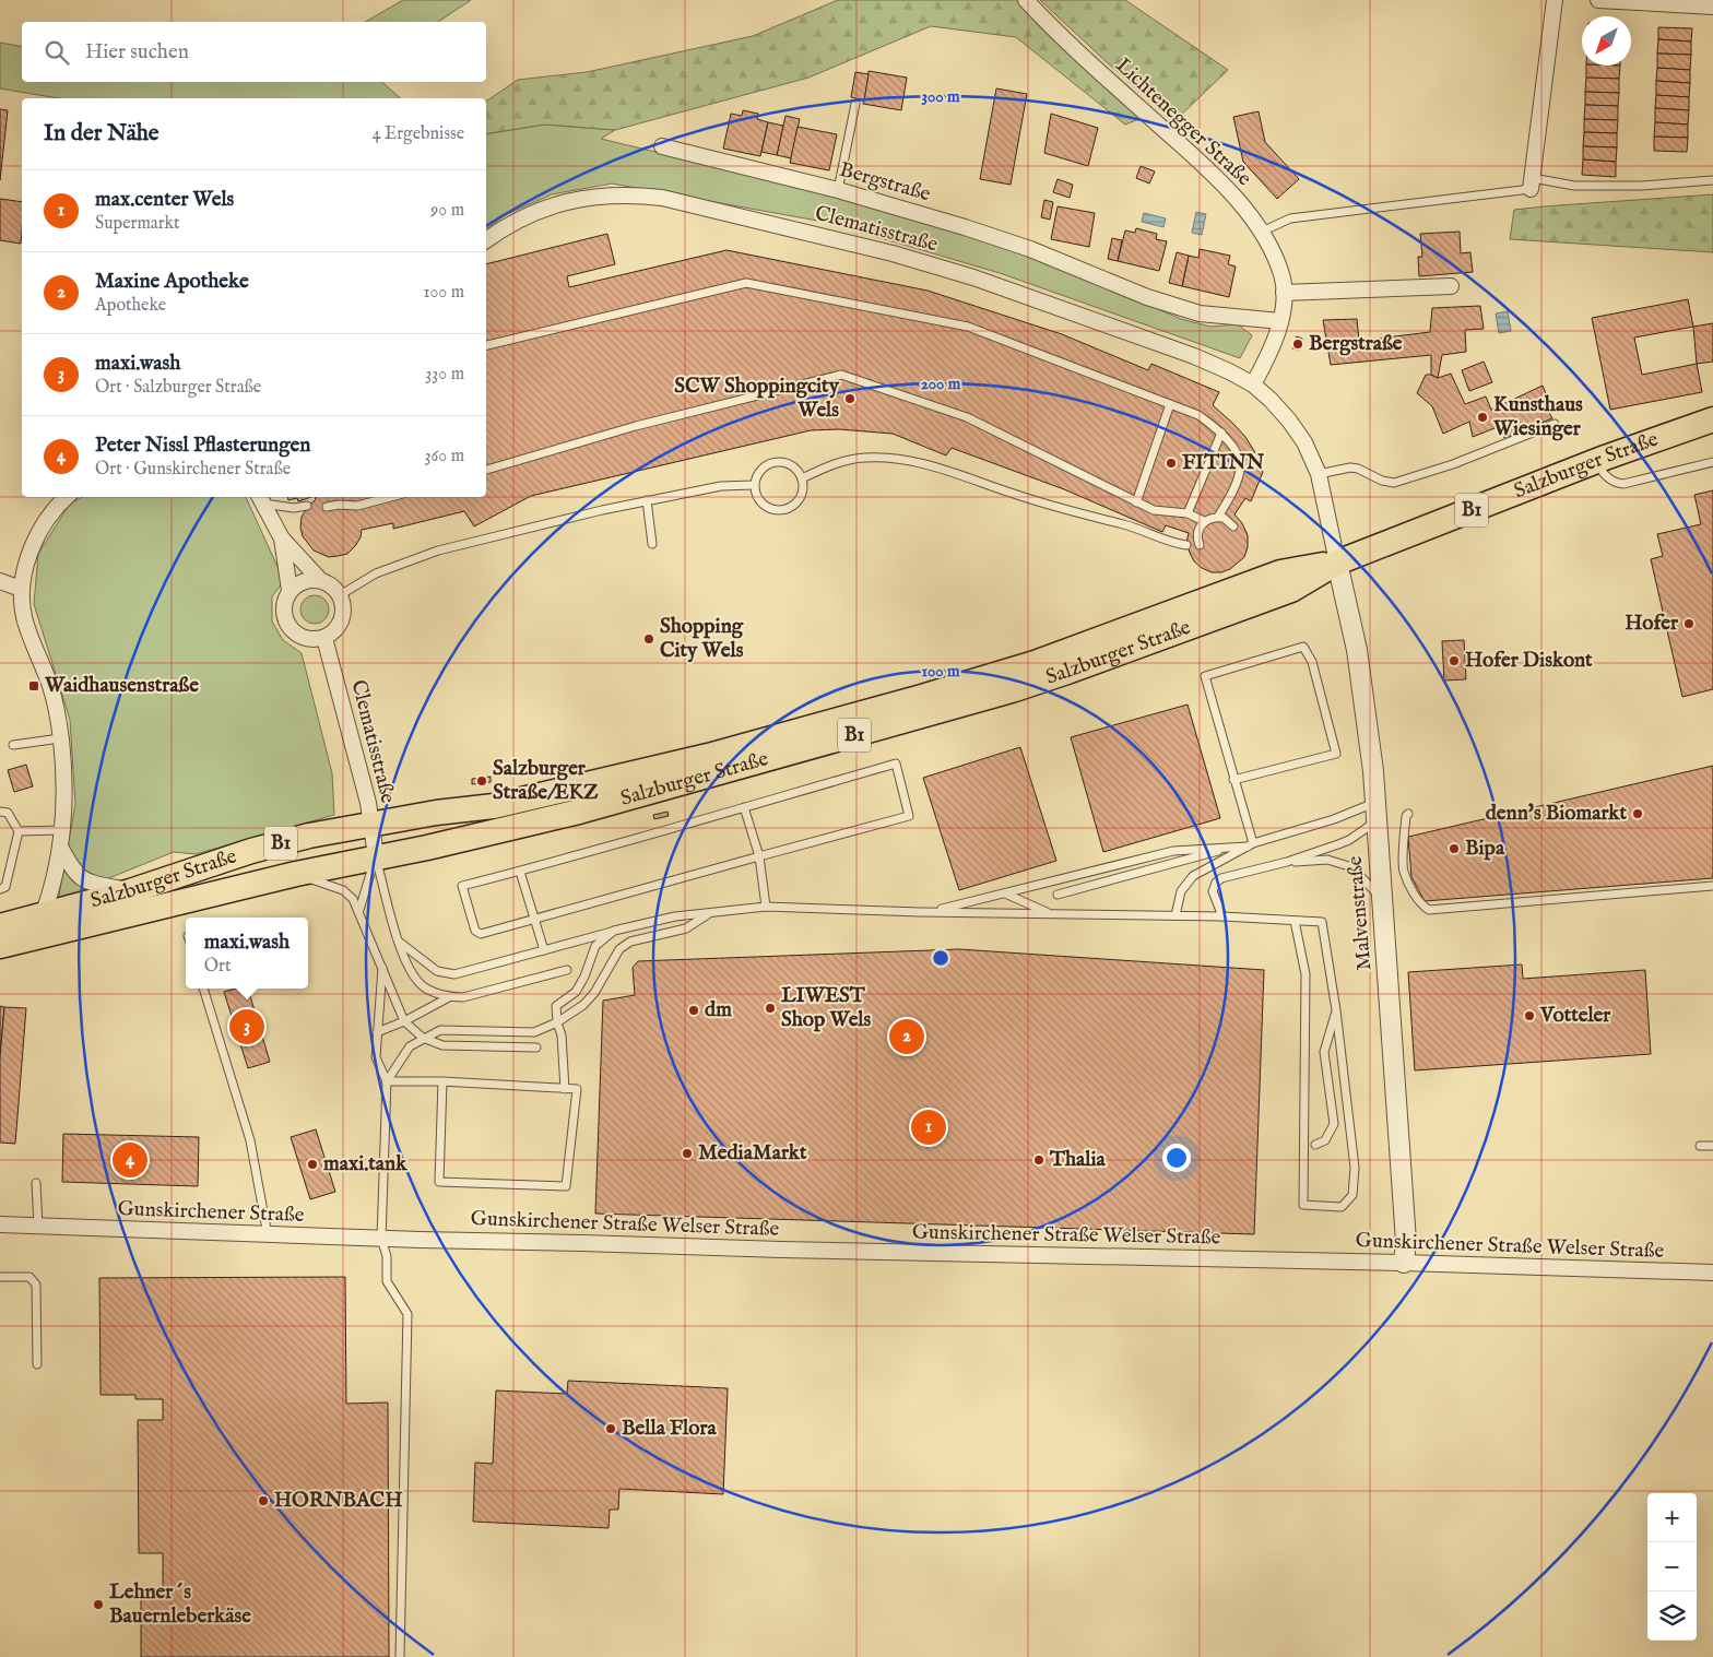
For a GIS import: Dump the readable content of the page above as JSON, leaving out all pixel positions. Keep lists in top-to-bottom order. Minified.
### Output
{"streets":{"main road":["Salzburger Straße","B1"],"street":["Lichtenegger Straße","Bergstraße","Clematisstraße","Malvenstraße","Gunskirchener Straße","Gunskirchener Straße Welser Straße"]},"crossings":[["Lichtenegger Straße","Bergstraße"],["Lichtenegger Straße","Clematisstraße"],["Clematisstraße","Salzburger Straße"],["Salzburger Straße","Malvenstraße"],["Malvenstraße","Gunskirchener Straße Welser Straße"],["Gunskirchener Straße","Gunskirchener Straße Welser Straße"]],"places":{"other":["Bergstraße","SCW Shoppingcity Wels","Kunsthaus Wiesinger","FITINN","Hofer","Shopping City Wels","Hofer Diskont","Salzburger Straße/EKZ","denn's Biomarkt","Bipa","LIWEST Shop Wels","dm","Votteler","MediaMarkt","Thalia","maxi.tank","Bella Flora","HORNBACH","Lehner´s Bauernleberkäse"],"transit":["Waidhausenstraße"]},"north":"bottom left","page":{"search":"Hier suchen","heading":["In der Nähe","4 Ergebnisse"],"list":[{"mark":"1","name":"max.center Wels","note":"Supermarkt","value":"90 m"},{"mark":"2","name":"Maxine Apotheke","note":"Apotheke","value":"100 m"},{"mark":"3","name":"maxi.wash","note":"Ort · Salzburger Straße","value":"330 m"},{"mark":"4","name":"Peter Nissl Pflasterungen","note":"Ort · Gunskirchener Straße","value":"360 m"}],"popup":["maxi.wash","Ort"],"pins":["3","2","1","4"],"map_buttons":["+","−"]},"rings":["300 m","200 m","100 m"]}
